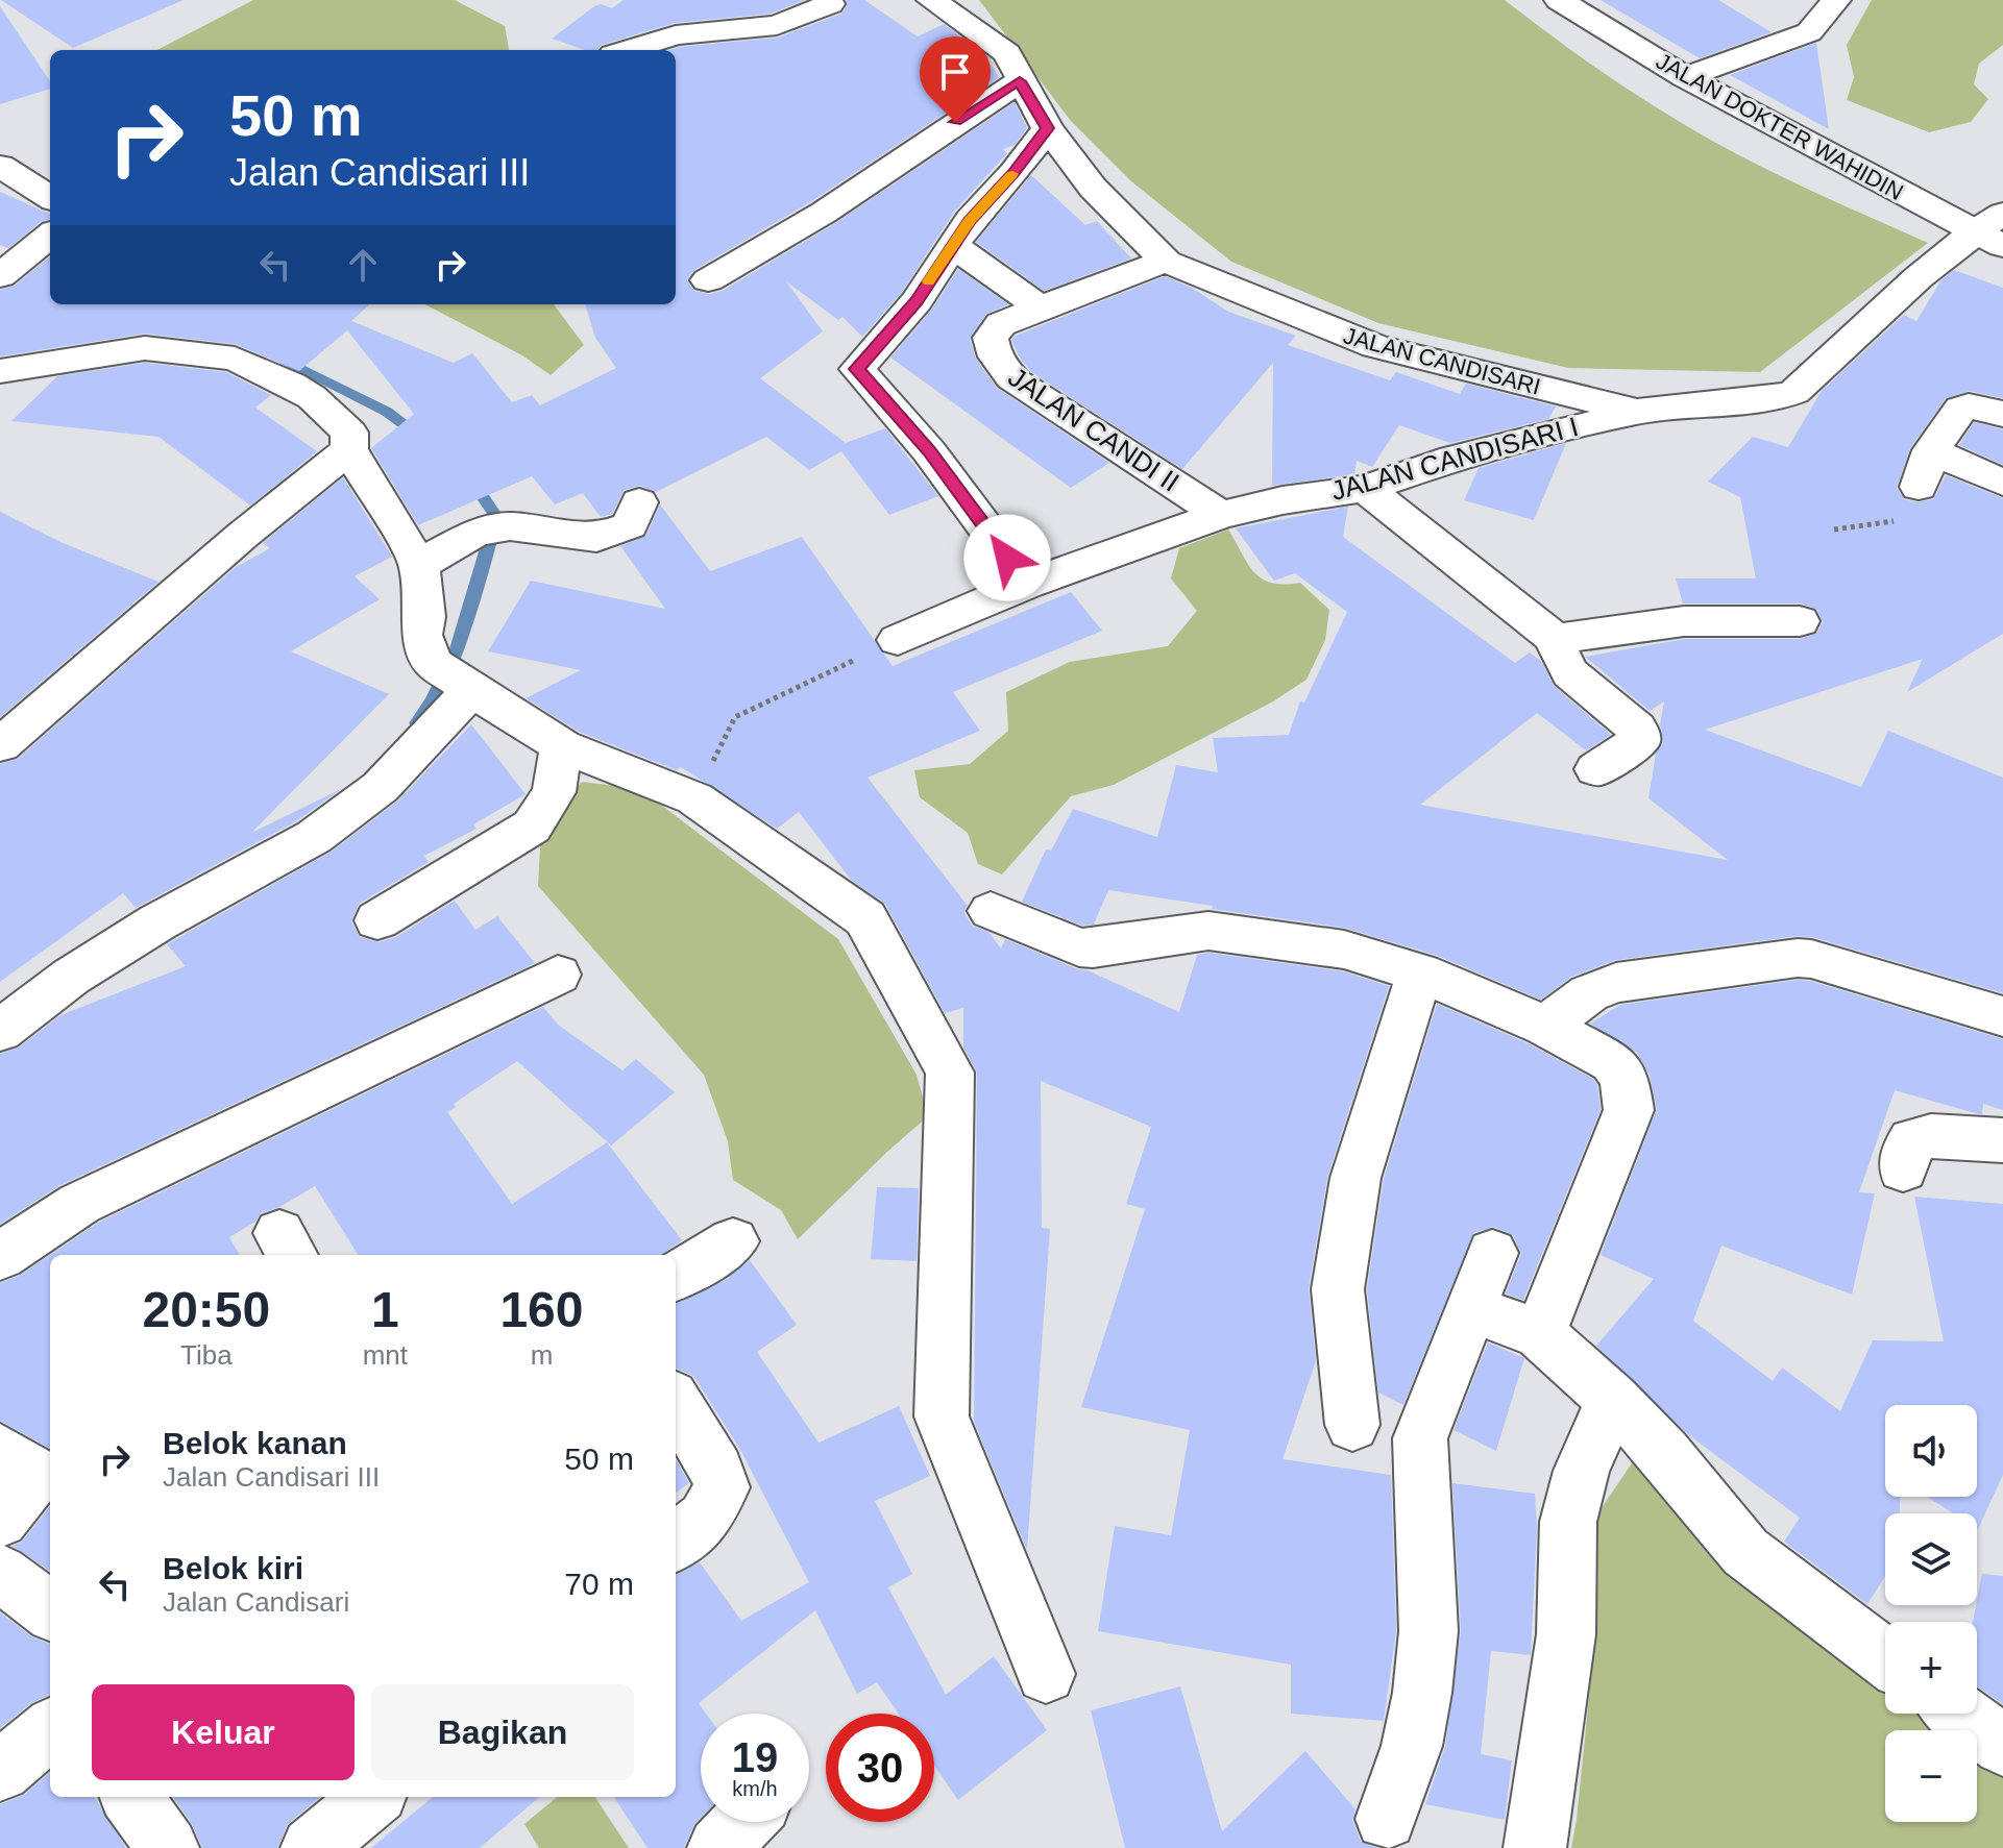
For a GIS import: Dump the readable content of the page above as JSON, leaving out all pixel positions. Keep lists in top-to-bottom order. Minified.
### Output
{"streets":{"main road":["JALAN DOKTER WAHIDIN","JALAN CANDISARI","JALAN CANDI II","JALAN CANDISARI I"]},"crossings":[["JALAN DOKTER WAHIDIN","JALAN CANDISARI"],["JALAN CANDISARI","JALAN CANDI II"],["JALAN CANDISARI","JALAN CANDISARI I"],["JALAN CANDI II","JALAN CANDISARI I"]],"page":{"turn":["50 m","Jalan Candisari III"],"eta":["20:50","Tiba","1","mnt","160","m"],"list":[{"name":"Belok kanan","note":"Jalan Candisari III","value":"50 m"},{"name":"Belok kiri","note":"Jalan Candisari","value":"70 m"}],"map_buttons":["+","−"],"buttons":["Keluar","Bagikan"],"speed":"19 km/h","limit":"30"}}
